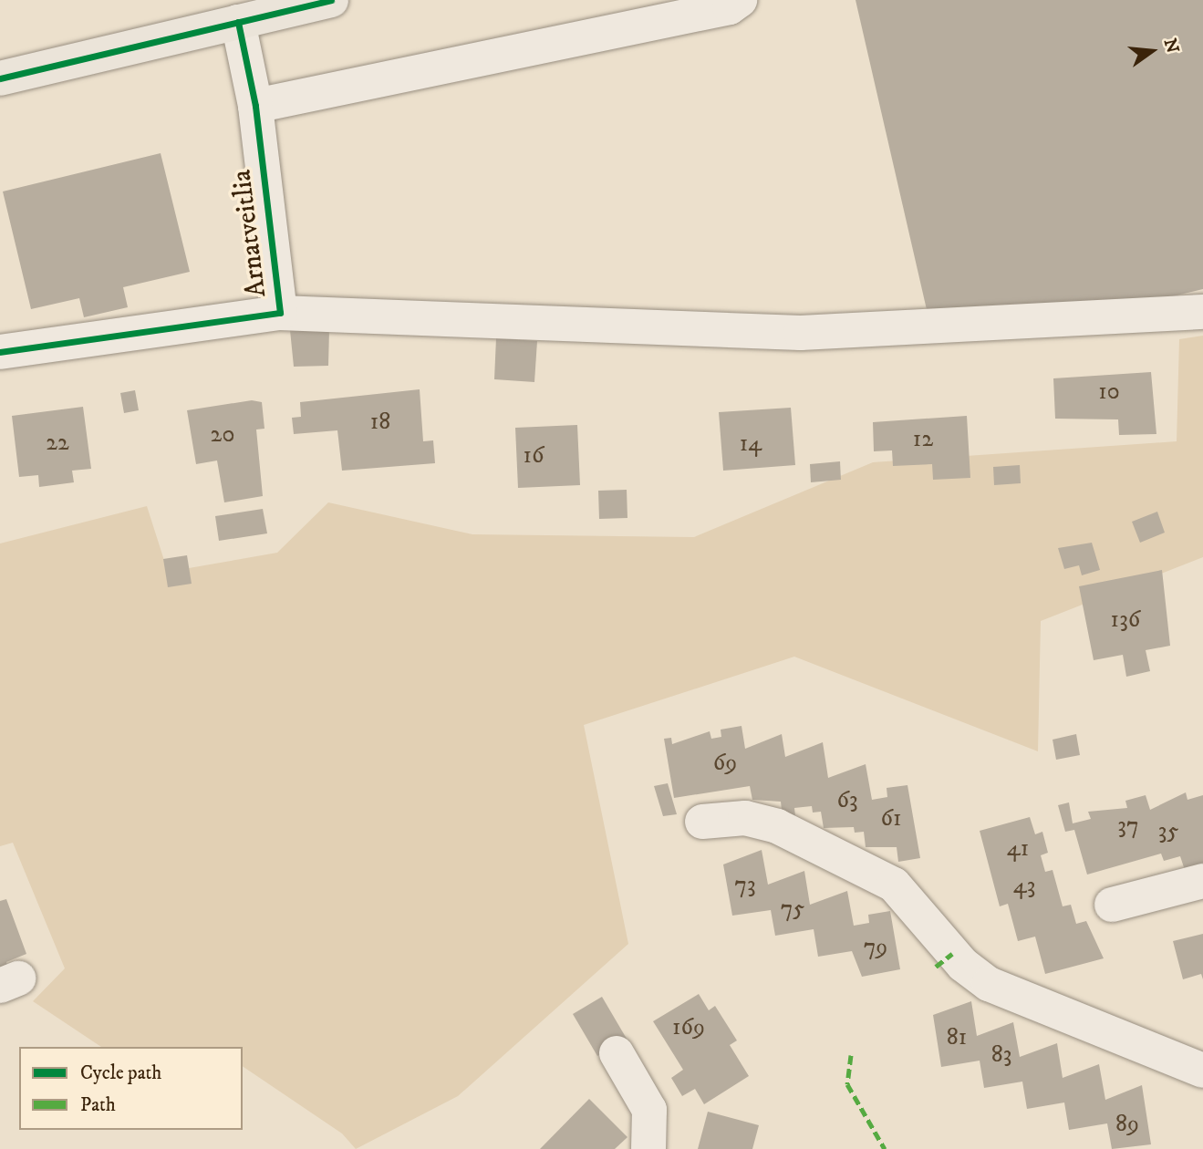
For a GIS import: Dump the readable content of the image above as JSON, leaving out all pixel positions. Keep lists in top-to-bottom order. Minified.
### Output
{"streets":{"street":["Arnatveitlia"]},"house_numbers":["10","18","20","12","22","14","16","136","69","63","61","37","35","41","73","43","75","79","169","81","83","89"],"legend":["Cycle path","Path"],"north":"right"}
